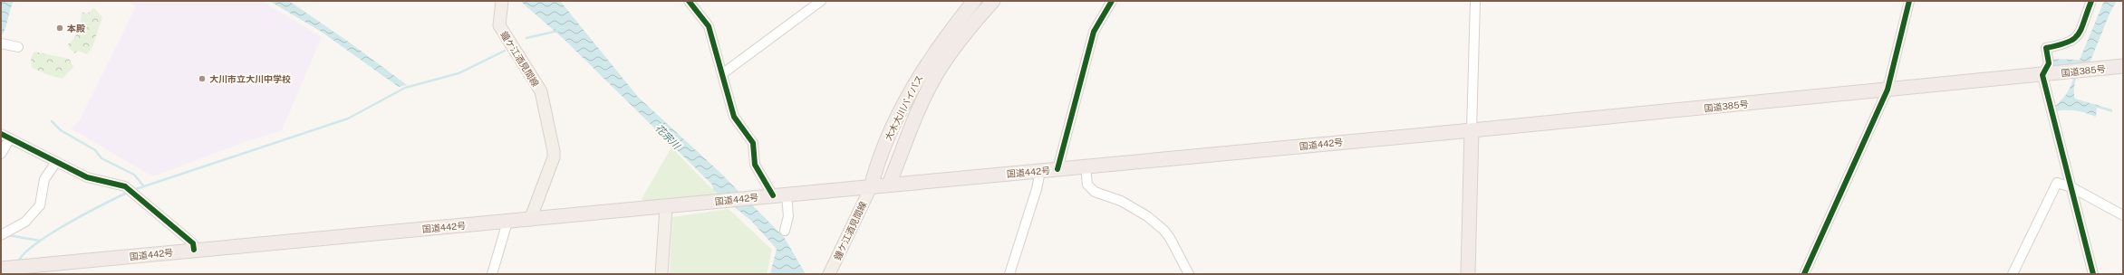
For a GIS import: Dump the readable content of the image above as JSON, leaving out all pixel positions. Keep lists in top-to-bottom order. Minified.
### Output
{"streets":{"highway":["国道385号","大木大川バイパス","国道442号"],"main road":["鐘ケ江酒見間線"]},"crossings":[["鐘ケ江酒見間線","大木大川バイパス"],["鐘ケ江酒見間線","国道442号"],["国道385号","国道442号"],["大木大川バイパス","国道442号"]],"water":["花宗川"],"places":["本殿","大川市立大川中学校"]}
